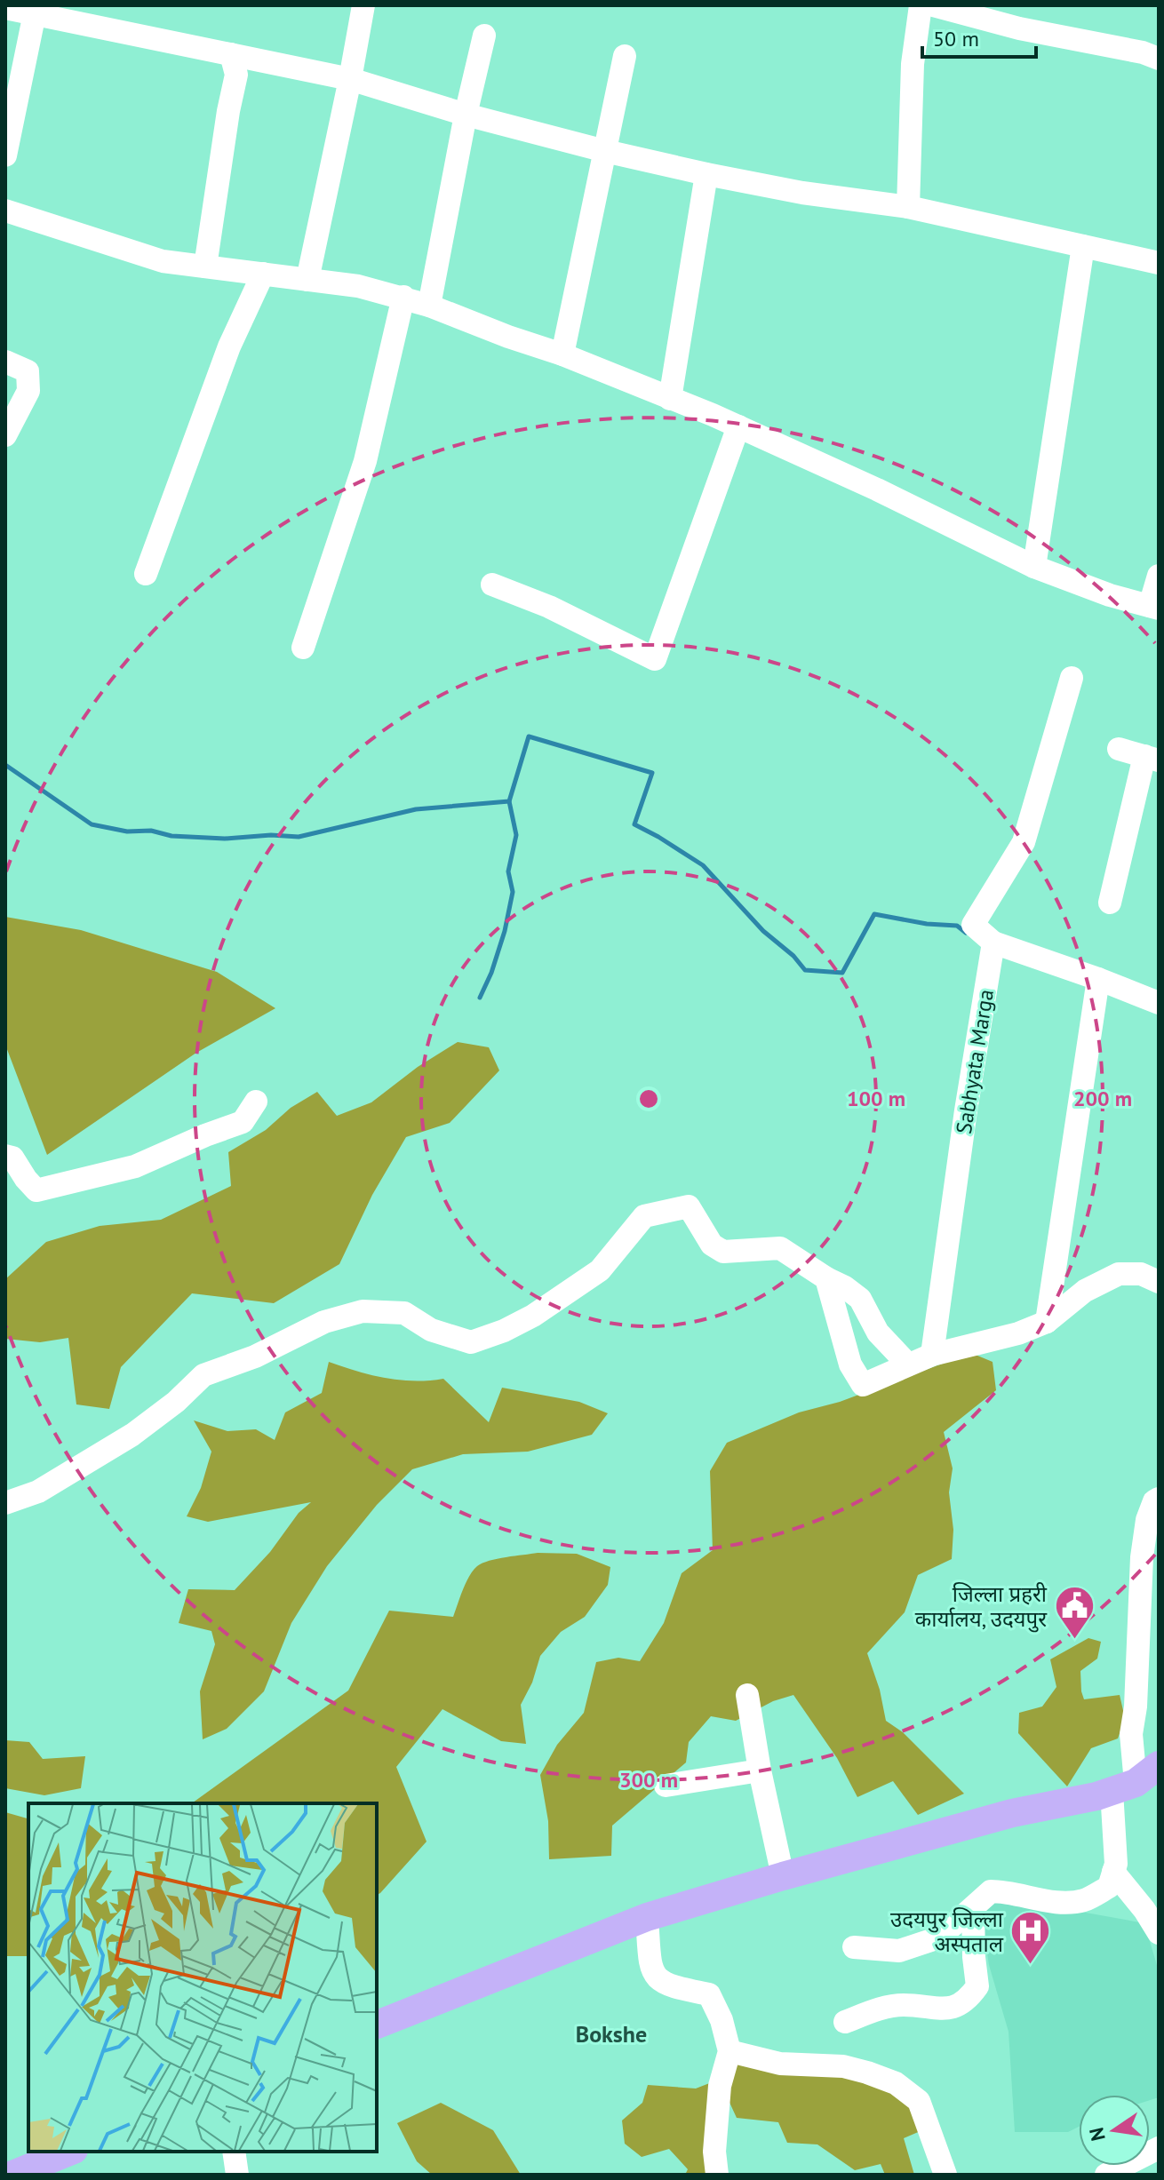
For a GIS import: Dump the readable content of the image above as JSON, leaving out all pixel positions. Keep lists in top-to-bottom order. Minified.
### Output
{"streets":{"street":["Sabhyata Marga"]},"districts":["Bokshe"],"places":{"public building":["जिल्ला प्रहरी कार्यालय, उदयपुर"],"hospital":["उदयपुर जिल्ला अस्पताल"]},"scale_bar":"50 m","north":"left","rings":["100 m","200 m","300 m"]}
